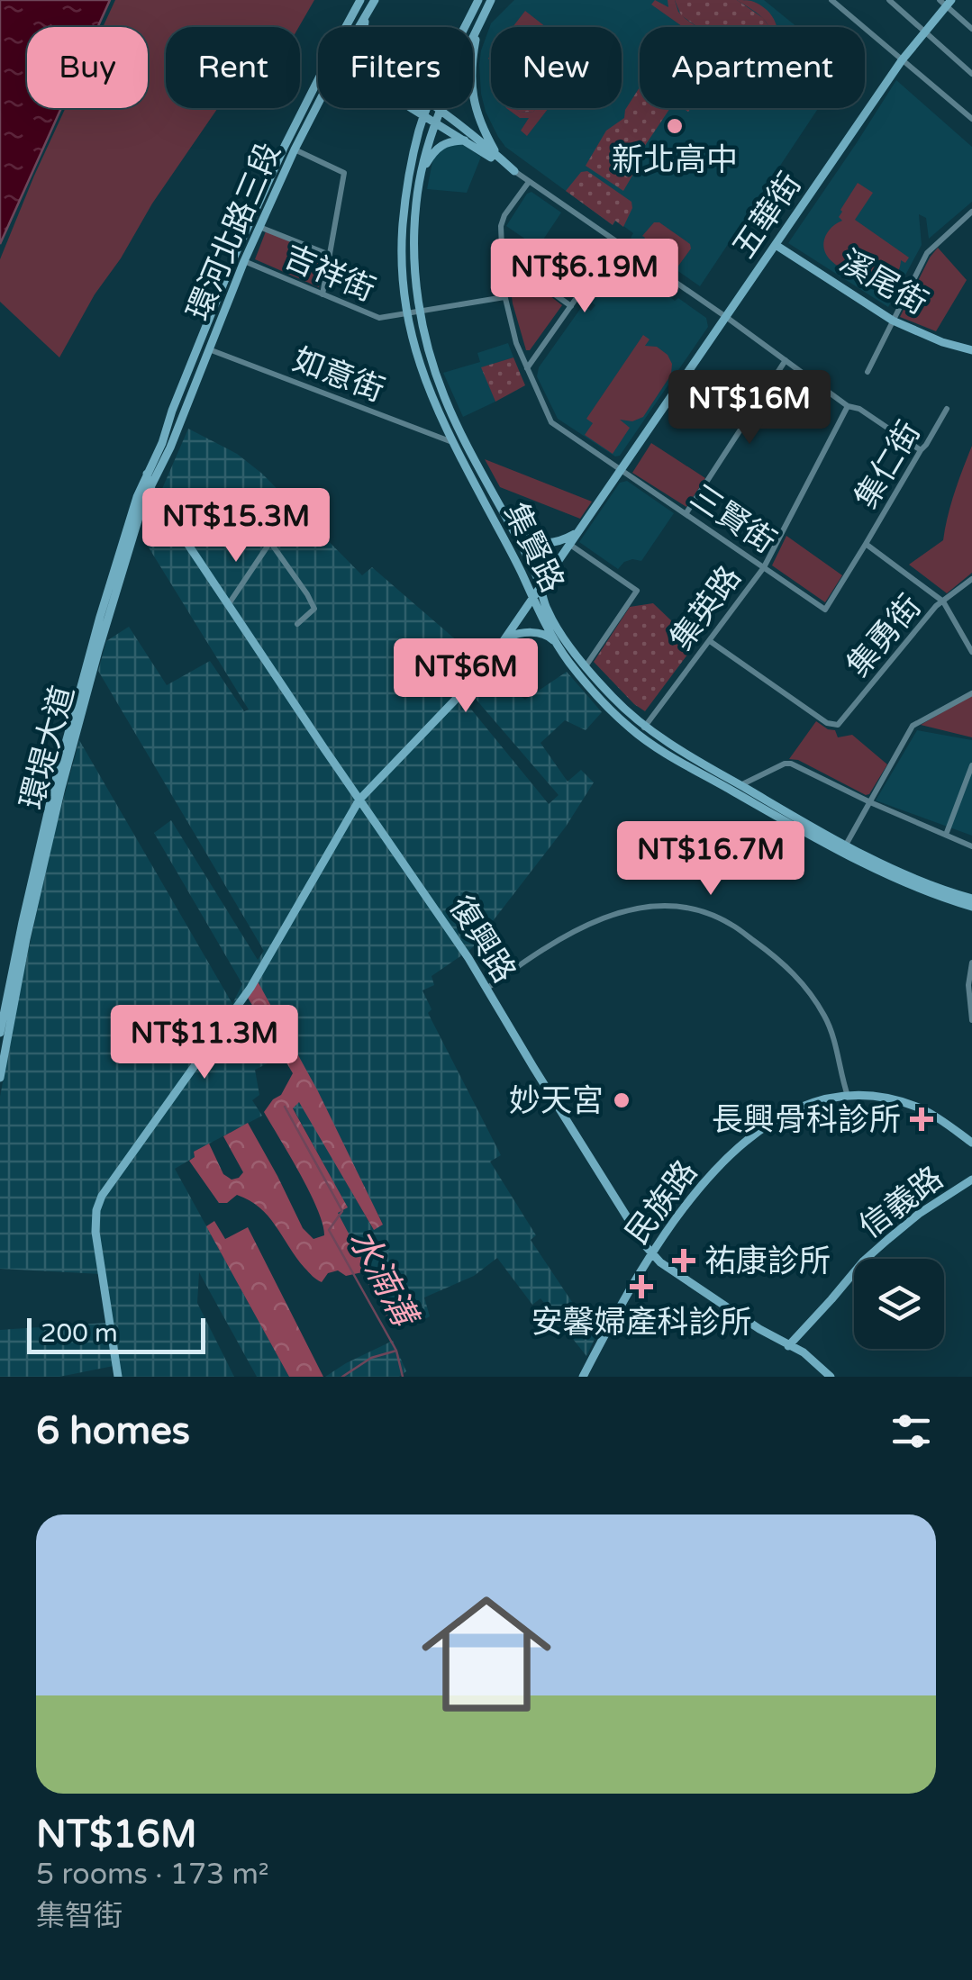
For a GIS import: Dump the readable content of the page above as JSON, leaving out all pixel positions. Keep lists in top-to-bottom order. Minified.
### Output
{"streets":{"street":["五華街","環河北路三段","吉祥街","溪尾街","如意街","集仁街","三賢街","集賢路","集英路","集勇街","環堤大道","復興路","民族路","信義路"]},"crossings":[["五華街","溪尾街"],["五華街","三賢街"],["五華街","集賢路"],["五華街","復興路"],["環河北路三段","吉祥街"],["環河北路三段","如意街"],["環河北路三段","環堤大道"],["環河北路三段","復興路"],["吉祥街","三賢街"],["吉祥街","集賢路"],["如意街","集賢路"],["集仁街","三賢街"],["三賢街","集英路"],["集賢路","集英路"],["集英路","集勇街"],["環堤大道","復興路"],["復興路","民族路"],["復興路","信義路"]],"water":["水湳溝"],"places":{"other":["新北高中","妙天宮"],"health":["長興骨科診所","祐康診所","安馨婦產科診所"]},"scale_bar":"200 m","page":{"chip":["Buy","Rent","Filters","New","Apartment"],"price":["NT$6.19M","NT$16M","NT$15.3M","NT$6M","NT$16.7M","NT$11.3M"],"scale":"200 m","heading":"6 homes","list":[{"name":"NT$16M","note":"5 rooms · 173 m² · 集智街"}]}}
